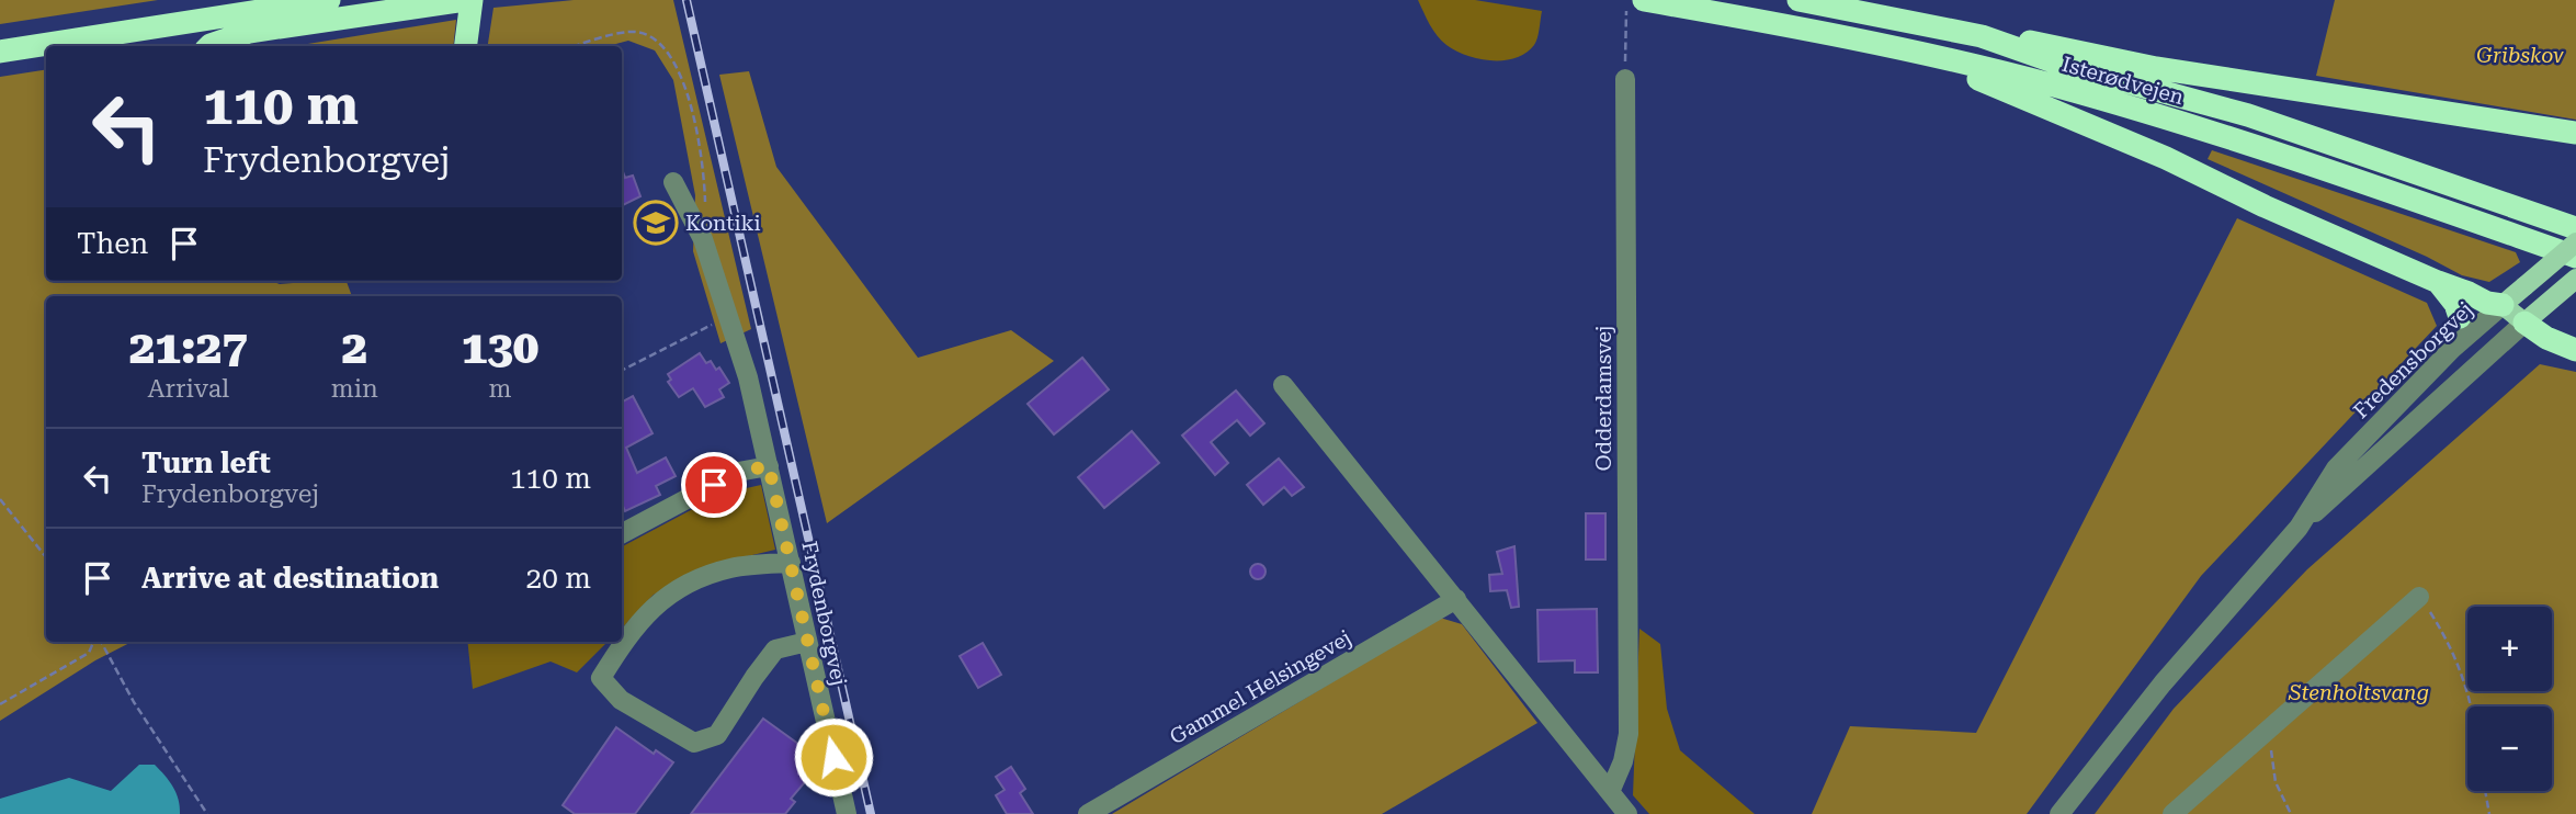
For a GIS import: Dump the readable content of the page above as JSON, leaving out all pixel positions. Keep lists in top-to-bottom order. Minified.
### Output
{"streets":{"highway":["Isterødvejen"],"main road":["Fredensborgvej"],"street":["Odderdamsvej","Frydenborgvej","Gammel Helsingevej"]},"parks":["Gribskov","Stenholtsvang"],"places":{"school or university":["Kontiki"]},"page":{"turn":["110 m","Frydenborgvej"],"then":"Then","eta":["21:27","Arrival","2","min","130","m"],"list":[{"name":"Turn left","note":"Frydenborgvej","value":"110 m"},{"name":"Arrive at destination","value":"20 m"}],"map_buttons":["+","−"]}}
